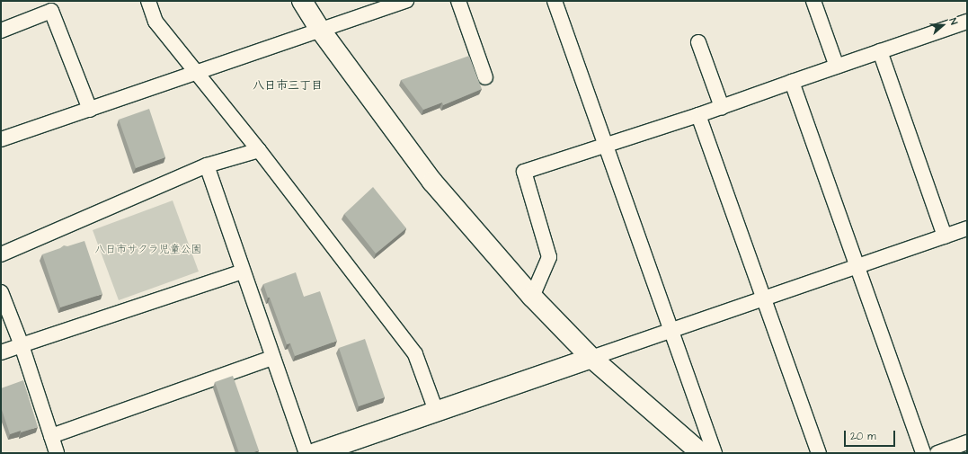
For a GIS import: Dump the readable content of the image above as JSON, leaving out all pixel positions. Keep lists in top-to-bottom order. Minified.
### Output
{"districts":["八日市三丁目"],"parks":["八日市サクラ児童公園"],"scale_bar":"20 m","north":"right"}
